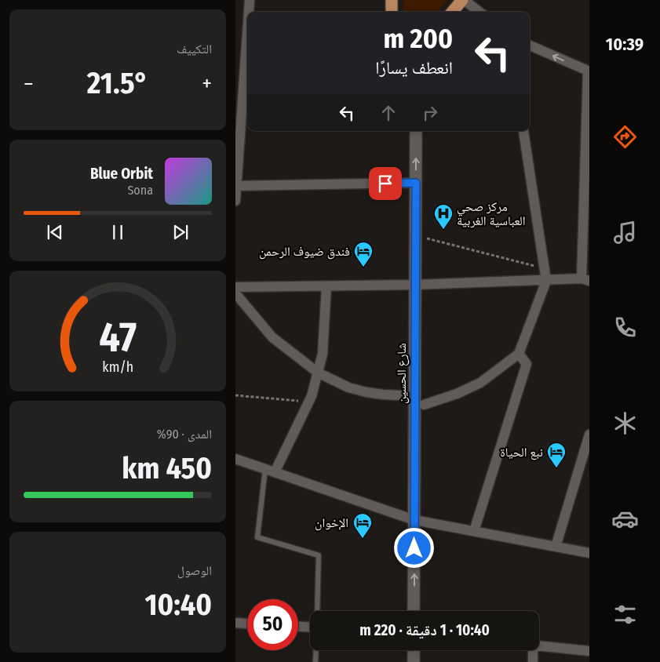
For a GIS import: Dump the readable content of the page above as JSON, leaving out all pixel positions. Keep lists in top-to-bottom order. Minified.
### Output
{"streets":{"main road":["شارع الحسين"]},"places":{"hospital":["مركز صحي العباسية الغربية"],"hotel":["فندق ضيوف الرحمن","نبع الحياة","الإخوان"]},"page":{"tabs":"10:39","tile":["التكييف",["المدى · 90%","450 km"],["الوصول","10:40"]],"turn":["200 m","انعطف يسارًا"],"heat":["−","21.5°","+"],"song":["Blue Orbit","Sona"],"limit":"50","trip":"10:40 · 1 دقيقة · 220 m","gauge":["47","km/h"]}}
